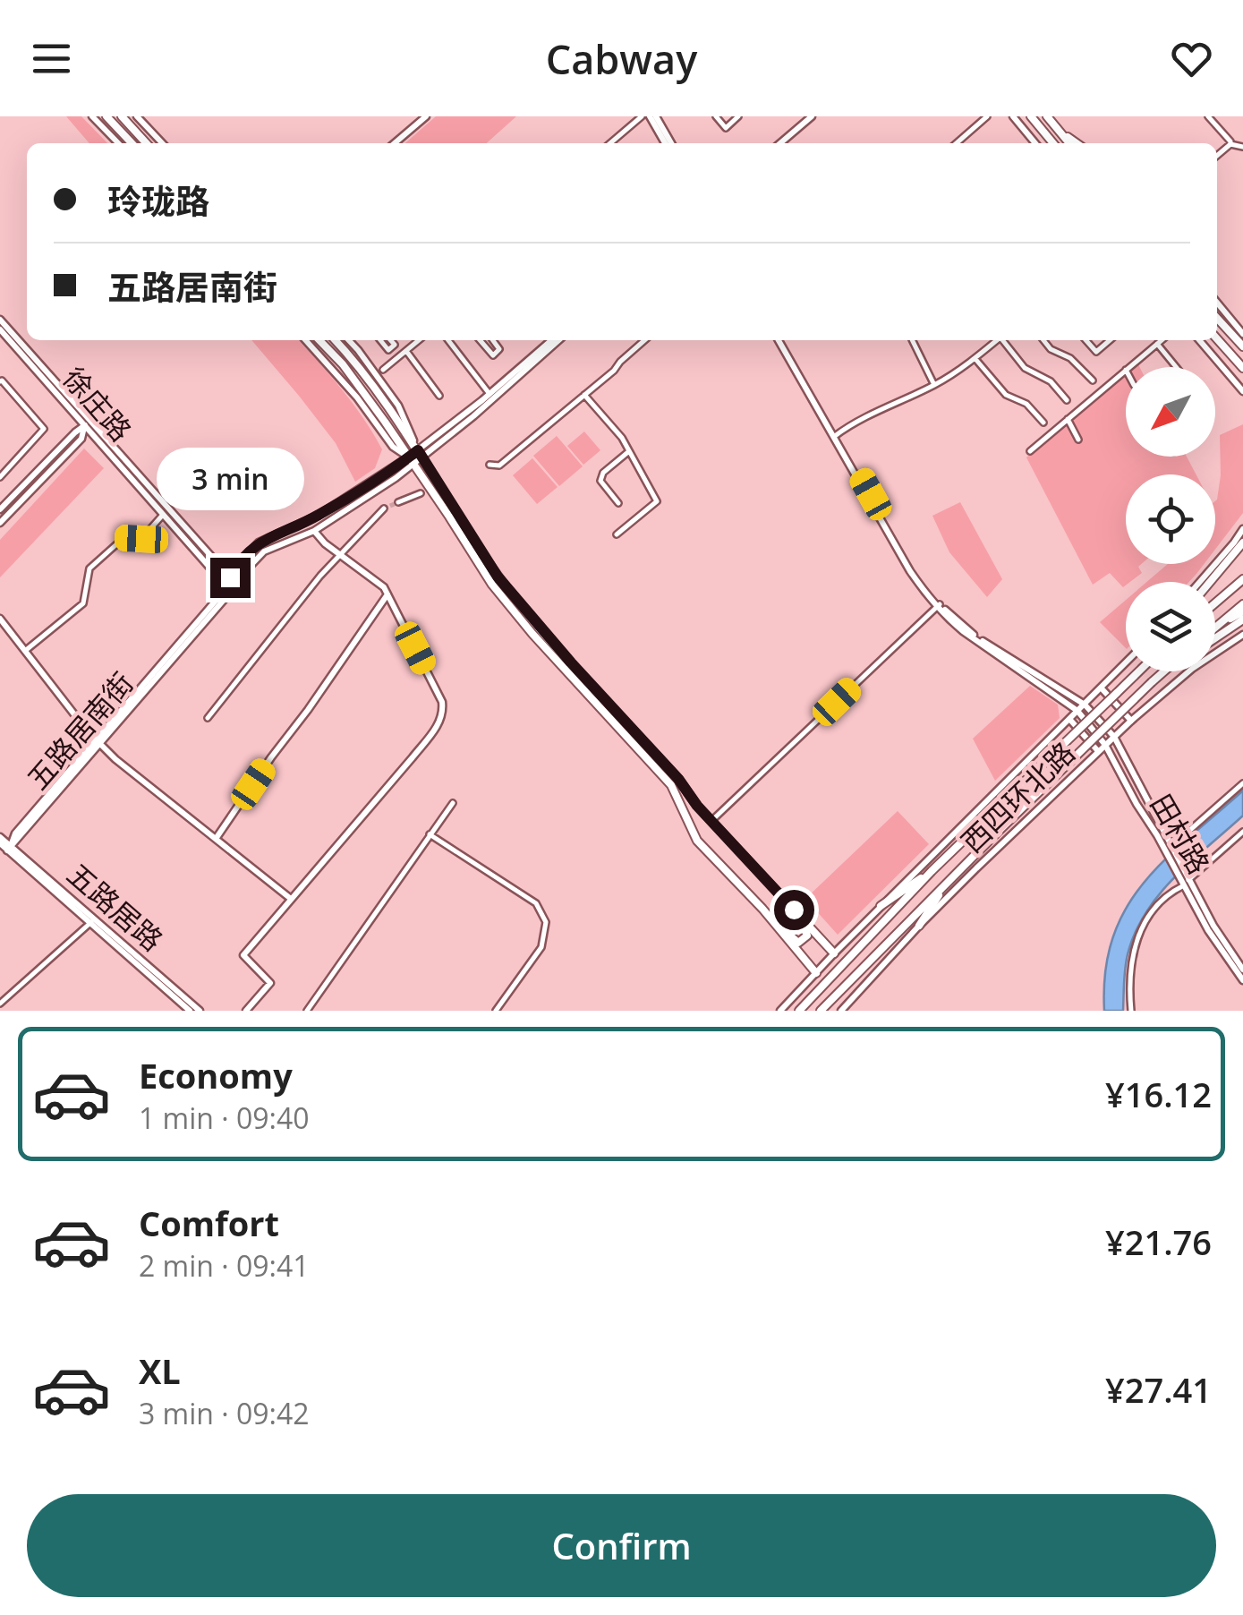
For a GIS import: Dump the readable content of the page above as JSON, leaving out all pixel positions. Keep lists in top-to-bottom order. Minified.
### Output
{"streets":{"main road":["西四环北路"],"street":["徐庄路","五路居南街","田村路","五路居路"]},"crossings":[["徐庄路","五路居南街"],["五路居南街","五路居路"],["西四环北路","田村路"]],"north":"bottom left","page":{"header":"Cabway","banner":["玲珑路","五路居南街"],"bubble":"3 min","list":[{"name":"Economy","note":"1 min · 09:40","value":"¥16.12"},{"name":"Comfort","note":"2 min · 09:41","value":"¥21.76"},{"name":"XL","note":"3 min · 09:42","value":"¥27.41"}],"buttons":"Confirm"}}
